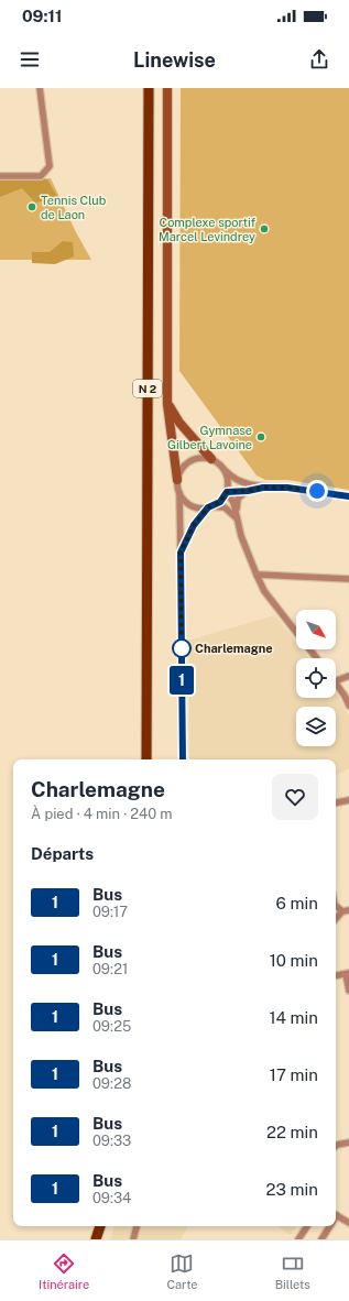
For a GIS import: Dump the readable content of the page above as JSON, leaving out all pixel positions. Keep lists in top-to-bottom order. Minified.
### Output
{"streets":{"main road":["N 2"]},"places":["Tennis Club de Laon","Complexe sportif Marcel Levindrey","Gymnase Gilbert Lavoine","Charlemagne"],"lines":["bus line 1"],"north":"bottom right","page":{"status":"09:11","header":"Linewise","on_map":"1","heading":[["Charlemagne","À pied · 4 min · 240 m"],"Départs"],"list":[{"mark":"1","name":"Bus","note":"09:17","value":"6 min"},{"mark":"1","name":"Bus","note":"09:21","value":"10 min"},{"mark":"1","name":"Bus","note":"09:25","value":"14 min"},{"mark":"1","name":"Bus","note":"09:28","value":"17 min"},{"mark":"1","name":"Bus","note":"09:33","value":"22 min"},{"mark":"1","name":"Bus","note":"09:34","value":"23 min"}],"tabs":["Itinéraire","Carte","Billets"]}}
